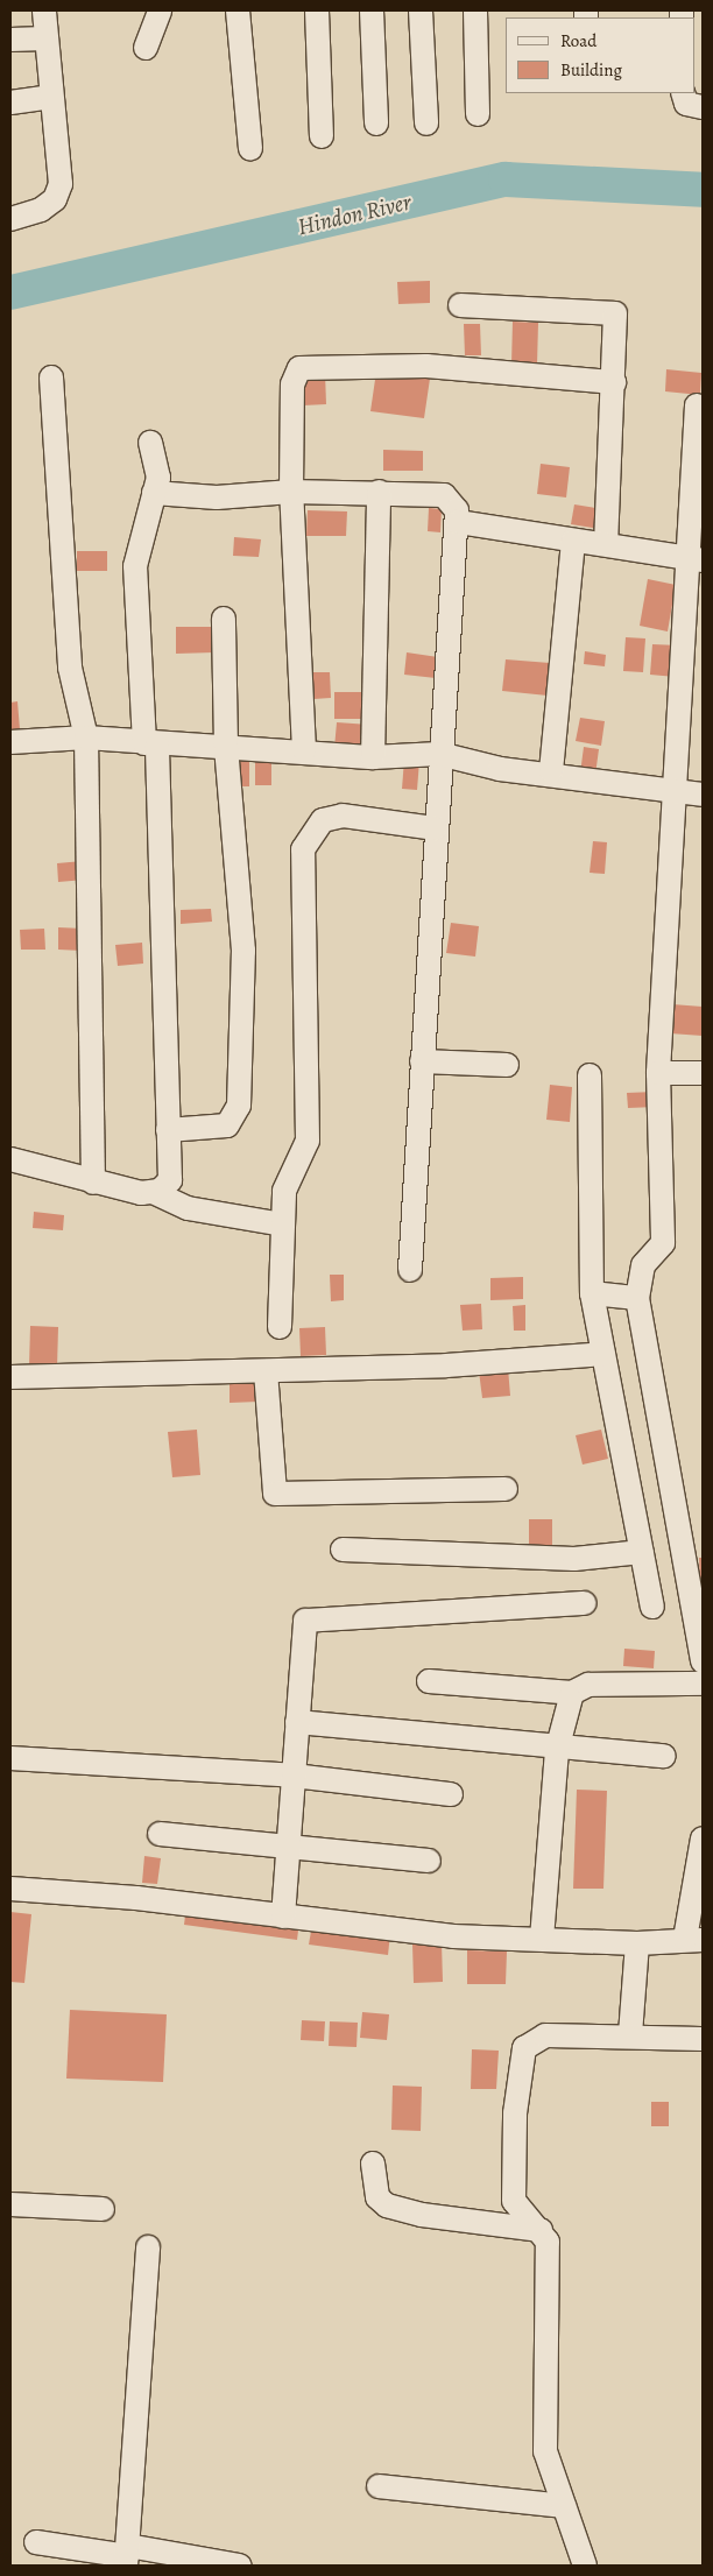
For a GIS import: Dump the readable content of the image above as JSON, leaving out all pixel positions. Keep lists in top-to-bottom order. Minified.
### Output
{"water":["Hindon River"],"legend":["Road","Building"]}
